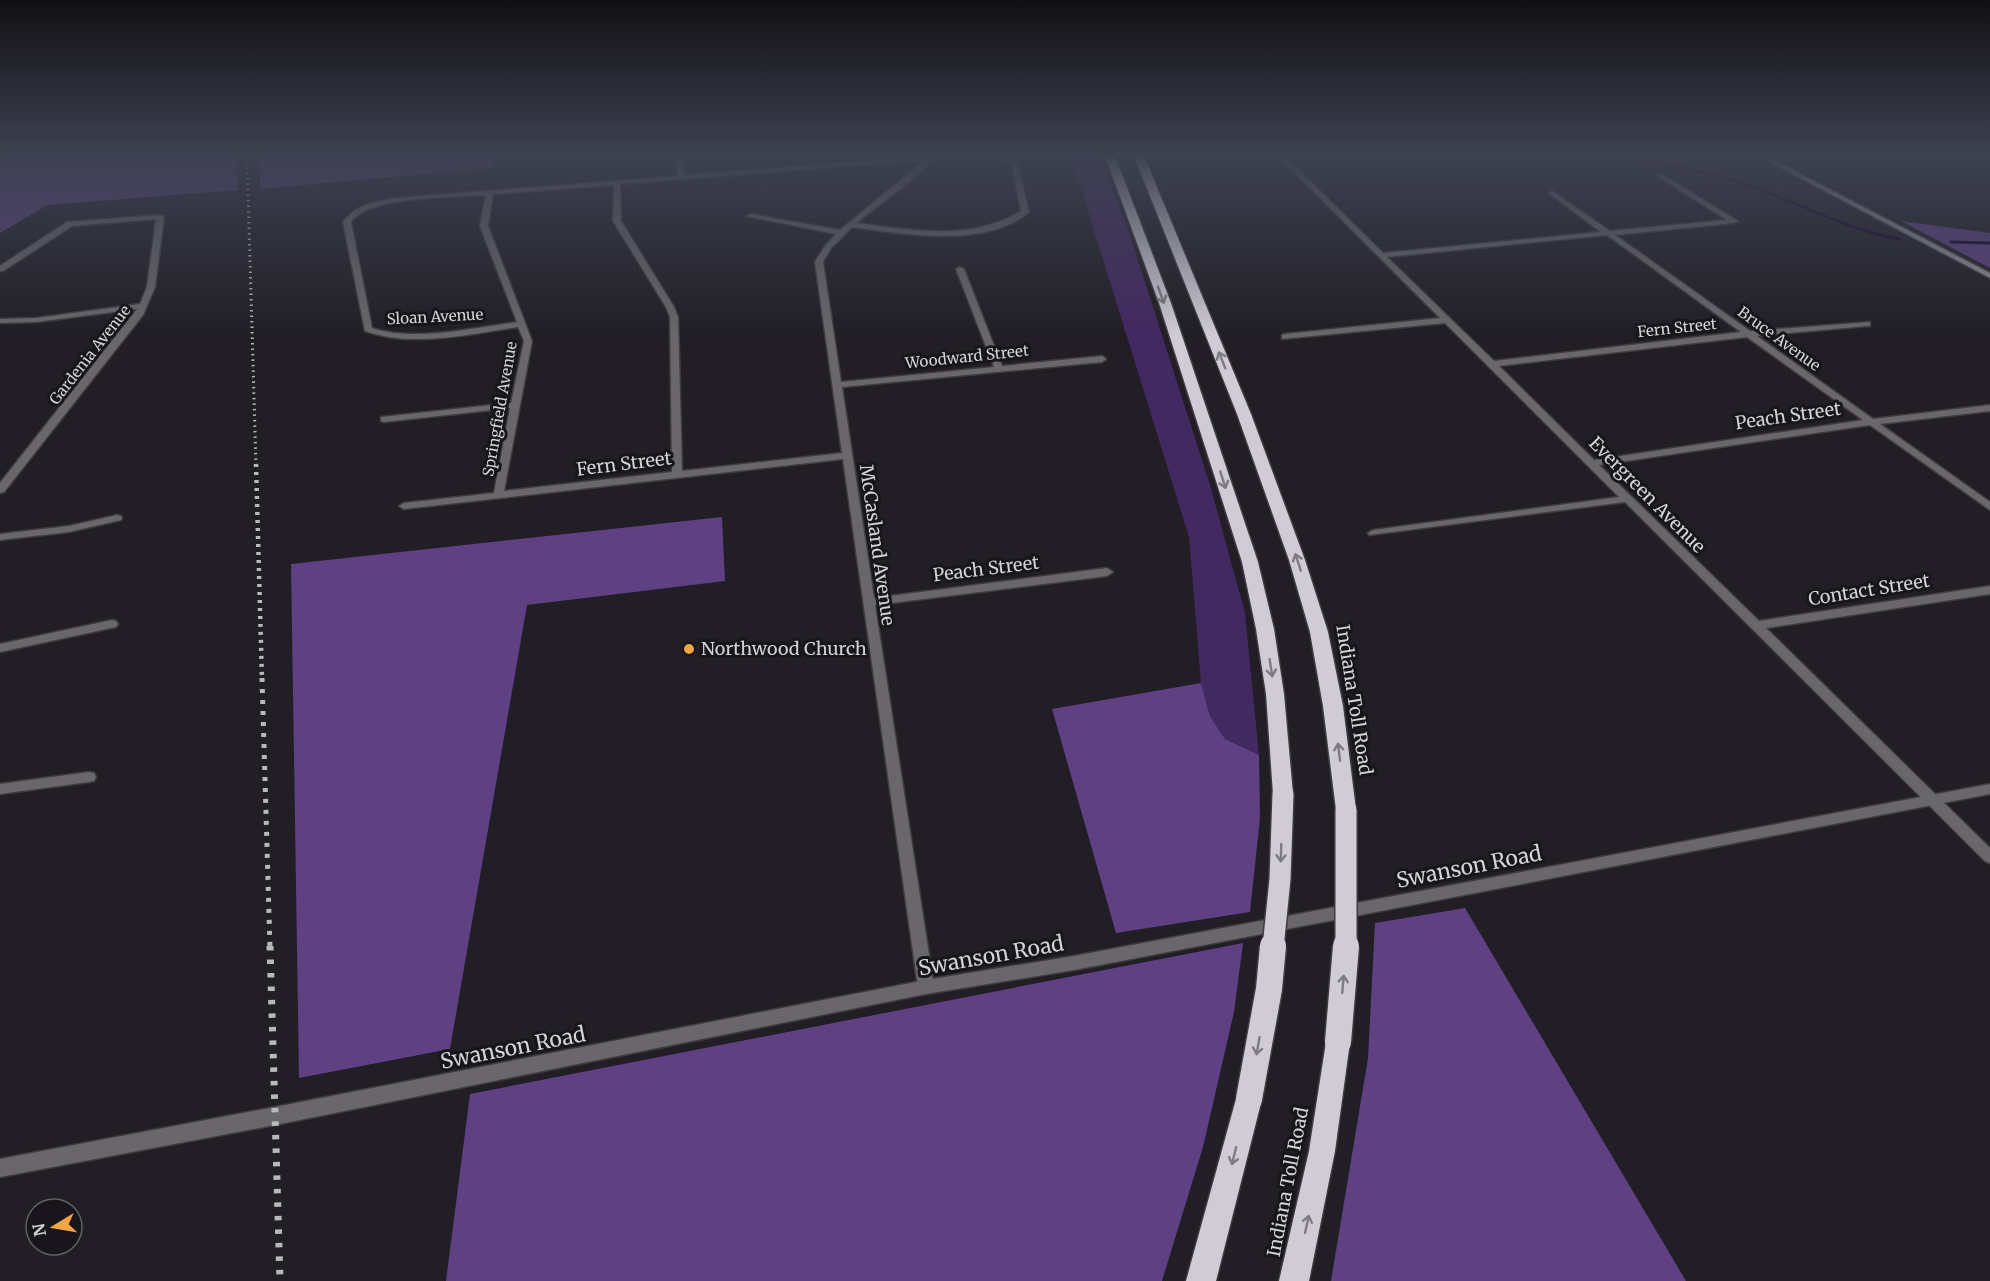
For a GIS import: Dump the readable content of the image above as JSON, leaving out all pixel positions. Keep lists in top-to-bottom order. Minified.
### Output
{"streets":{"highway":["Indiana Toll Road"],"street":["Sloan Avenue","Fern Street","Bruce Avenue","Gardenia Avenue","Woodward Street","Springfield Avenue","Peach Street","Evergreen Avenue","McCasland Avenue","Contact Street","Swanson Road"]},"crossings":[["Sloan Avenue","Springfield Avenue"],["Fern Street","Bruce Avenue"],["Fern Street","Springfield Avenue"],["Fern Street","Evergreen Avenue"],["Fern Street","McCasland Avenue"],["Bruce Avenue","Peach Street"],["Woodward Street","McCasland Avenue"],["Peach Street","Evergreen Avenue"],["Peach Street","McCasland Avenue"],["Evergreen Avenue","Contact Street"],["Evergreen Avenue","Swanson Road"],["McCasland Avenue","Swanson Road"]],"places":["Northwood Church"],"north":"left"}
